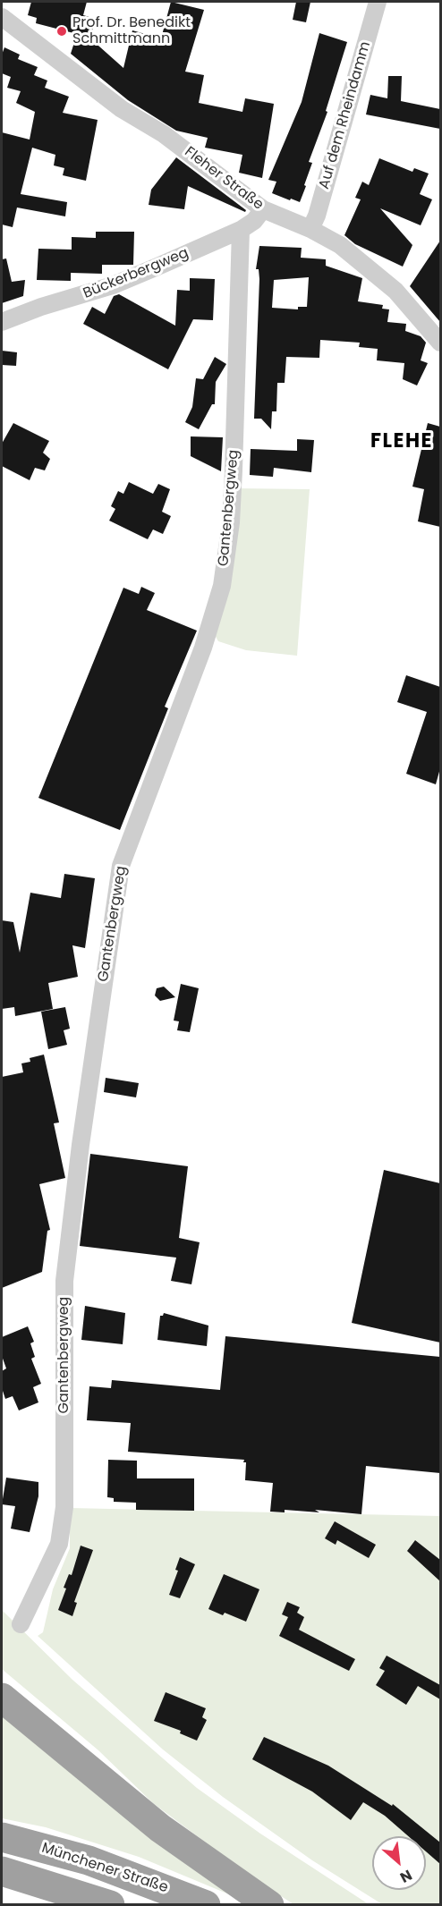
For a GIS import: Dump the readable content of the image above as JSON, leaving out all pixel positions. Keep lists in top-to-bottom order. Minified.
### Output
{"streets":{"highway":["Münchener Straße"],"street":["Auf dem Rheindamm","Fleher Straße","Bückerbergweg","Gantenbergweg"]},"crossings":[["Auf dem Rheindamm","Fleher Straße"],["Fleher Straße","Bückerbergweg"],["Bückerbergweg","Gantenbergweg"]],"districts":["FLEHE"],"places":["Prof. Dr. Benedikt Schmittmann"],"north":"bottom right"}
